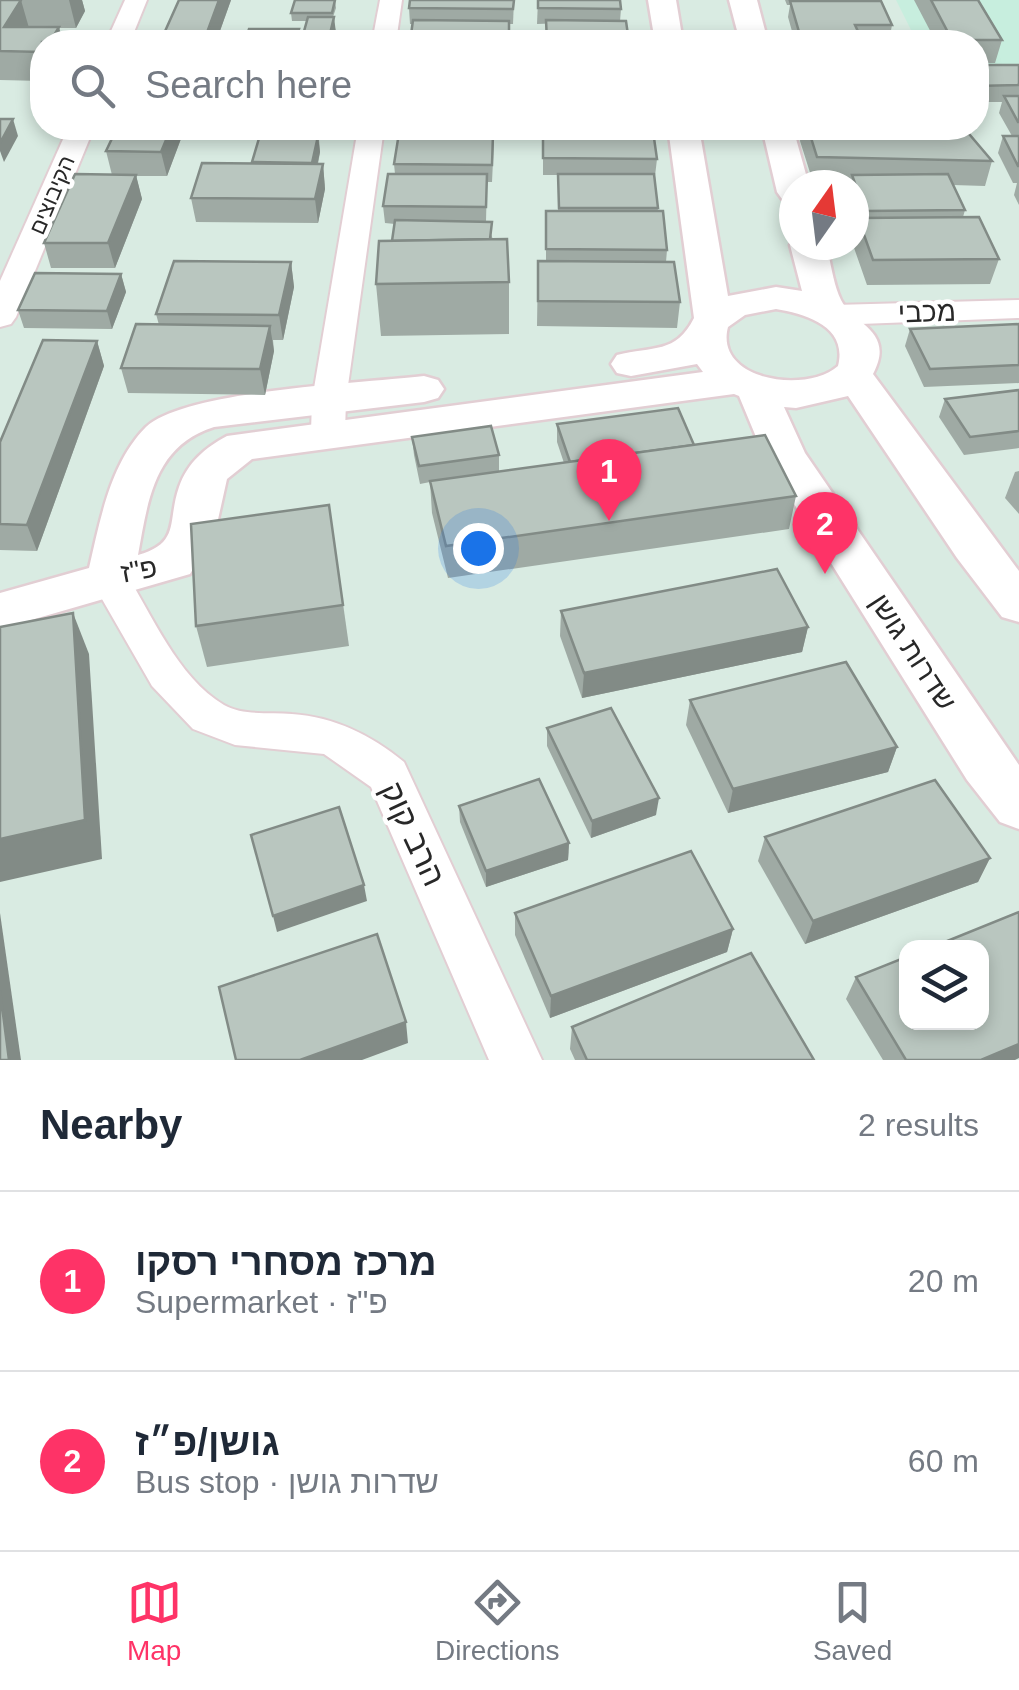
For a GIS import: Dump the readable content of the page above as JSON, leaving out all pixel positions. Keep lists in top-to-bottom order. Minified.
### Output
{"streets":{"street":["הקיבוצים","מכבי","פ\"ז","שדרות גושן","הרב קוק"]},"crossings":[["מכבי","פ\"ז"],["מכבי","שדרות גושן"],["פ\"ז","שדרות גושן"],["פ\"ז","הרב קוק"]],"north":"top","page":{"search":"Search here","pins":["1","2"],"heading":["Nearby","2 results"],"list":[{"mark":"1","name":"מרכז מסחרי רסקו","note":"Supermarket · פ\"ז","value":"20 m"},{"mark":"2","name":"גושן/פ״ז","note":"Bus stop · שדרות גושן","value":"60 m"}],"nav":["Map","Directions","Saved"]}}
